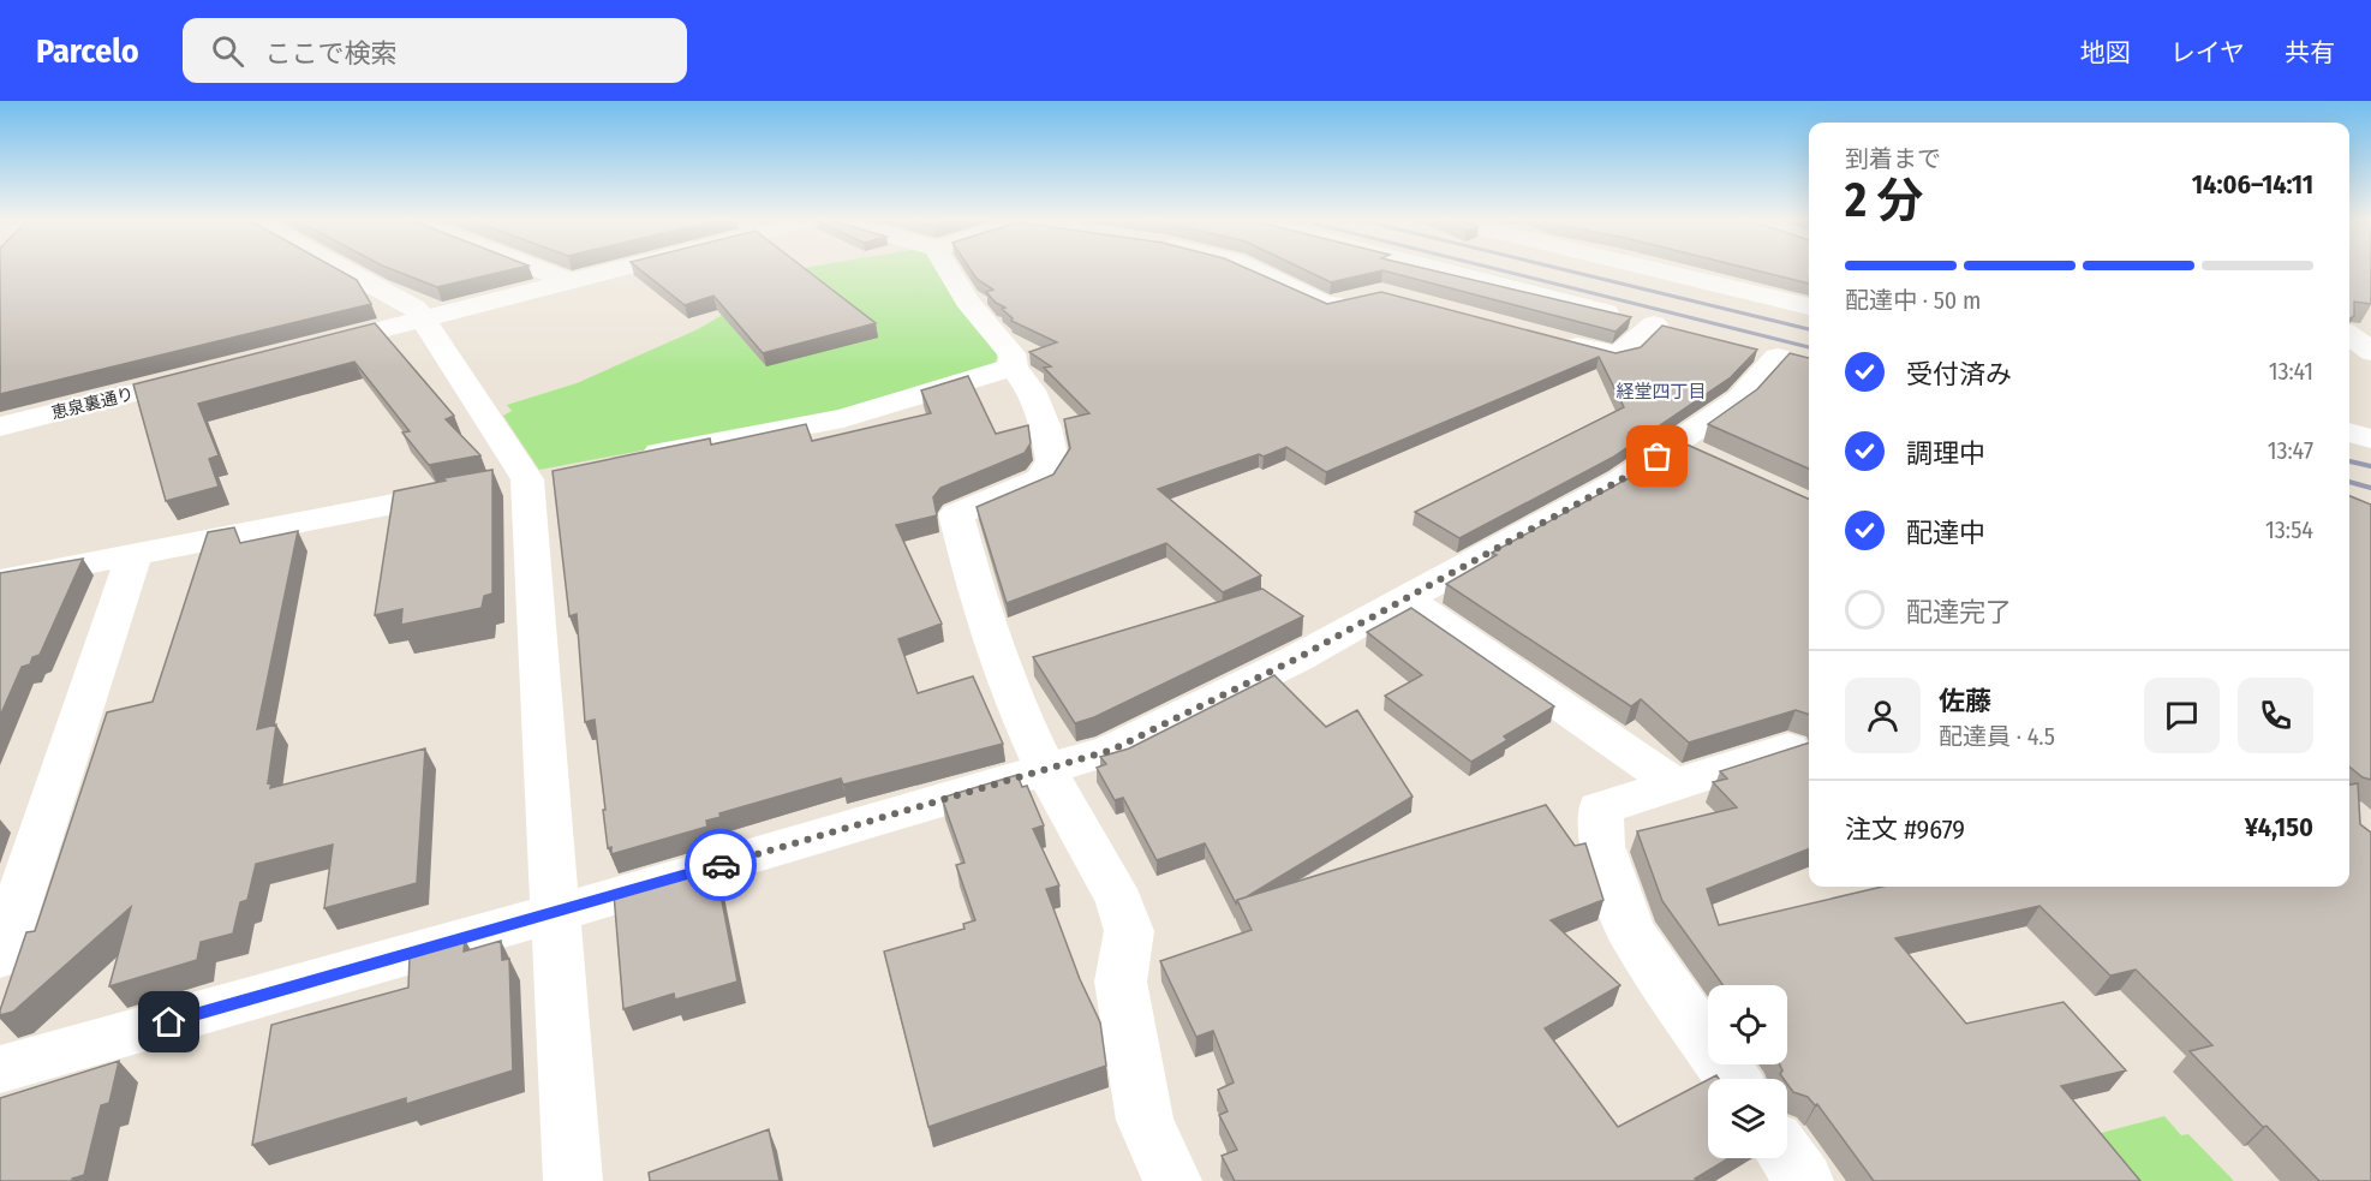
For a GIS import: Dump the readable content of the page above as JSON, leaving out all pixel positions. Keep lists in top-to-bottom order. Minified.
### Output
{"streets":{"street":["恵泉裏通り"]},"districts":["経堂四丁目"],"page":{"header":"Parcelo","search":"ここで検索","nav":["地図","レイヤ","共有"],"heading":["2 分","到着まで","14:06–14:11"],"panel":["佐藤","配達員 · 4.5","注文 #9679","¥4,150"],"bar":"配達中 · 50 m","list":[["受付済み","13:41"],["調理中","13:47"],["配達中","13:54"],"配達完了"]}}
